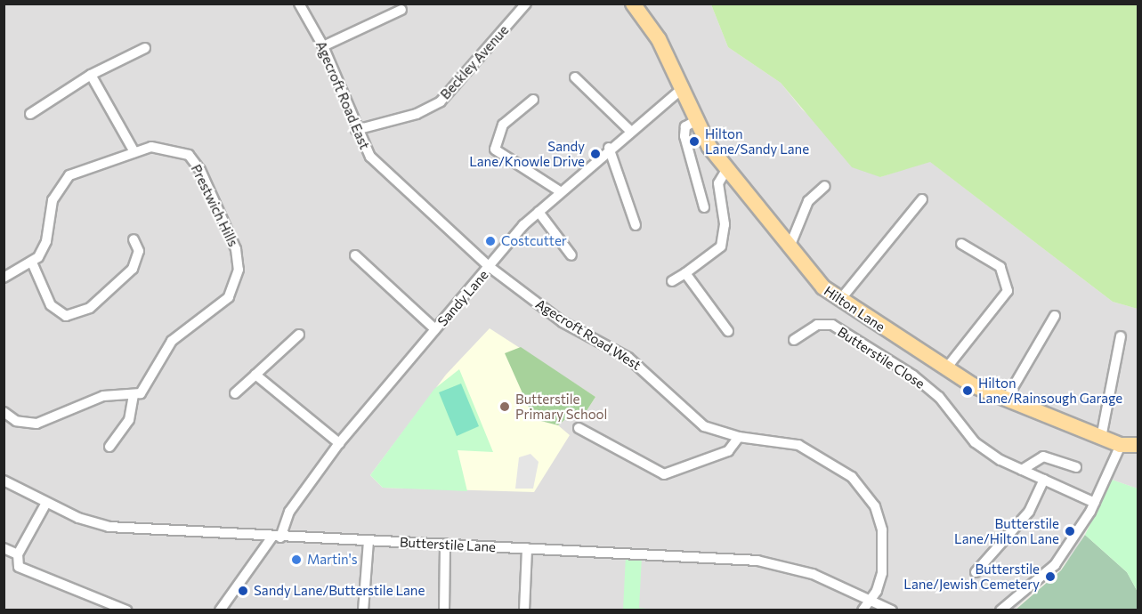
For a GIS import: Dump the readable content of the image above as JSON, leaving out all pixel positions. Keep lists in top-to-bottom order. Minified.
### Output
{"streets":{"main road":["Hilton Lane"],"street":["Beckley Avenue","Agecroft Road East","Prestwich Hills","Sandy Lane","Agecroft Road West","Butterstile Close","Butterstile Lane"]},"crossings":[["Beckley Avenue","Agecroft Road East"],["Agecroft Road East","Sandy Lane"],["Agecroft Road East","Agecroft Road West"],["Sandy Lane","Hilton Lane"],["Sandy Lane","Agecroft Road West"],["Sandy Lane","Butterstile Lane"],["Agecroft Road West","Butterstile Lane"]],"places":["Hilton Lane/Sandy Lane","Sandy Lane/Knowle Drive","Costcutter","Hilton Lane/Rainsough Garage","Butterstile Primary School","Butterstile Lane/Hilton Lane","Martin's","Butterstile Lane/Jewish Cemetery","Sandy Lane/Butterstile Lane"]}
